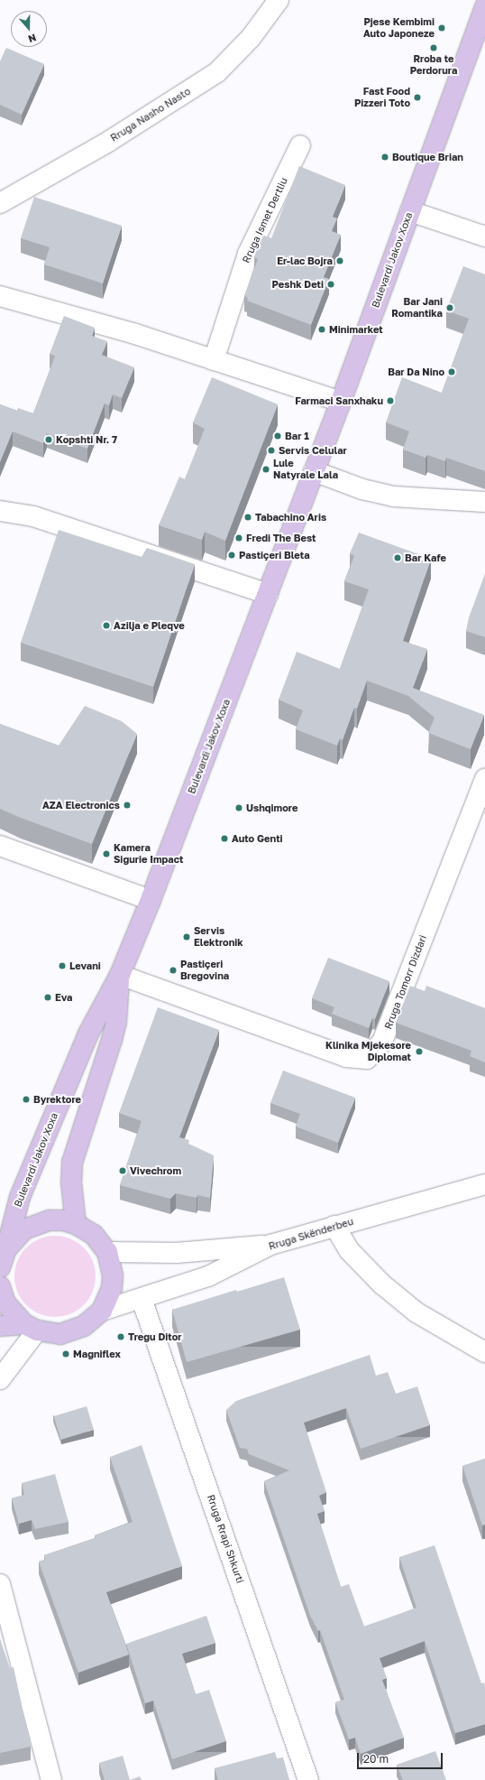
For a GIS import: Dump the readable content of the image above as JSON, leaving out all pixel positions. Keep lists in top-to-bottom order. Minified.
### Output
{"streets":{"main road":["Bulevardi Jakov Xoxa"],"street":["Rruga Nasho Nasto","Rruga Ismet Dertliu","Rruga Tomorr Dizdari","Rruga Skënderbeu","Rruga Rrapi Shkurti"]},"crossings":[["Bulevardi Jakov Xoxa","Rruga Tomorr Dizdari"],["Rruga Skënderbeu","Rruga Rrapi Shkurti"]],"places":["Pjese Kembimi Auto Japoneze","Rroba te Perdorura","Fast Food Pizzeri Toto","Boutique Brian","Er-lac Bojra","Peshk Deti","Bar Jani Romantika","Minimarket","Bar Da Nino","Farmaci Sanxhaku","Bar 1","Kopshti Nr. 7","Servis Celular","Lule Natyrale Lala","Tabachino Aris","Fredi The Best","Pastiçeri Bleta","Bar Kafe","Azilja e Pleqve","AZA Electronics","Ushqimore","Auto Genti","Kamera Sigurie Impact","Servis Elektronik","Levani","Pastiçeri Bregovina","Eva","Klinika Mjekesore Diplomat","Byrektore","Vivechrom","Tregu Ditor","Magniflex"],"scale_bar":"20 m","north":"bottom"}
